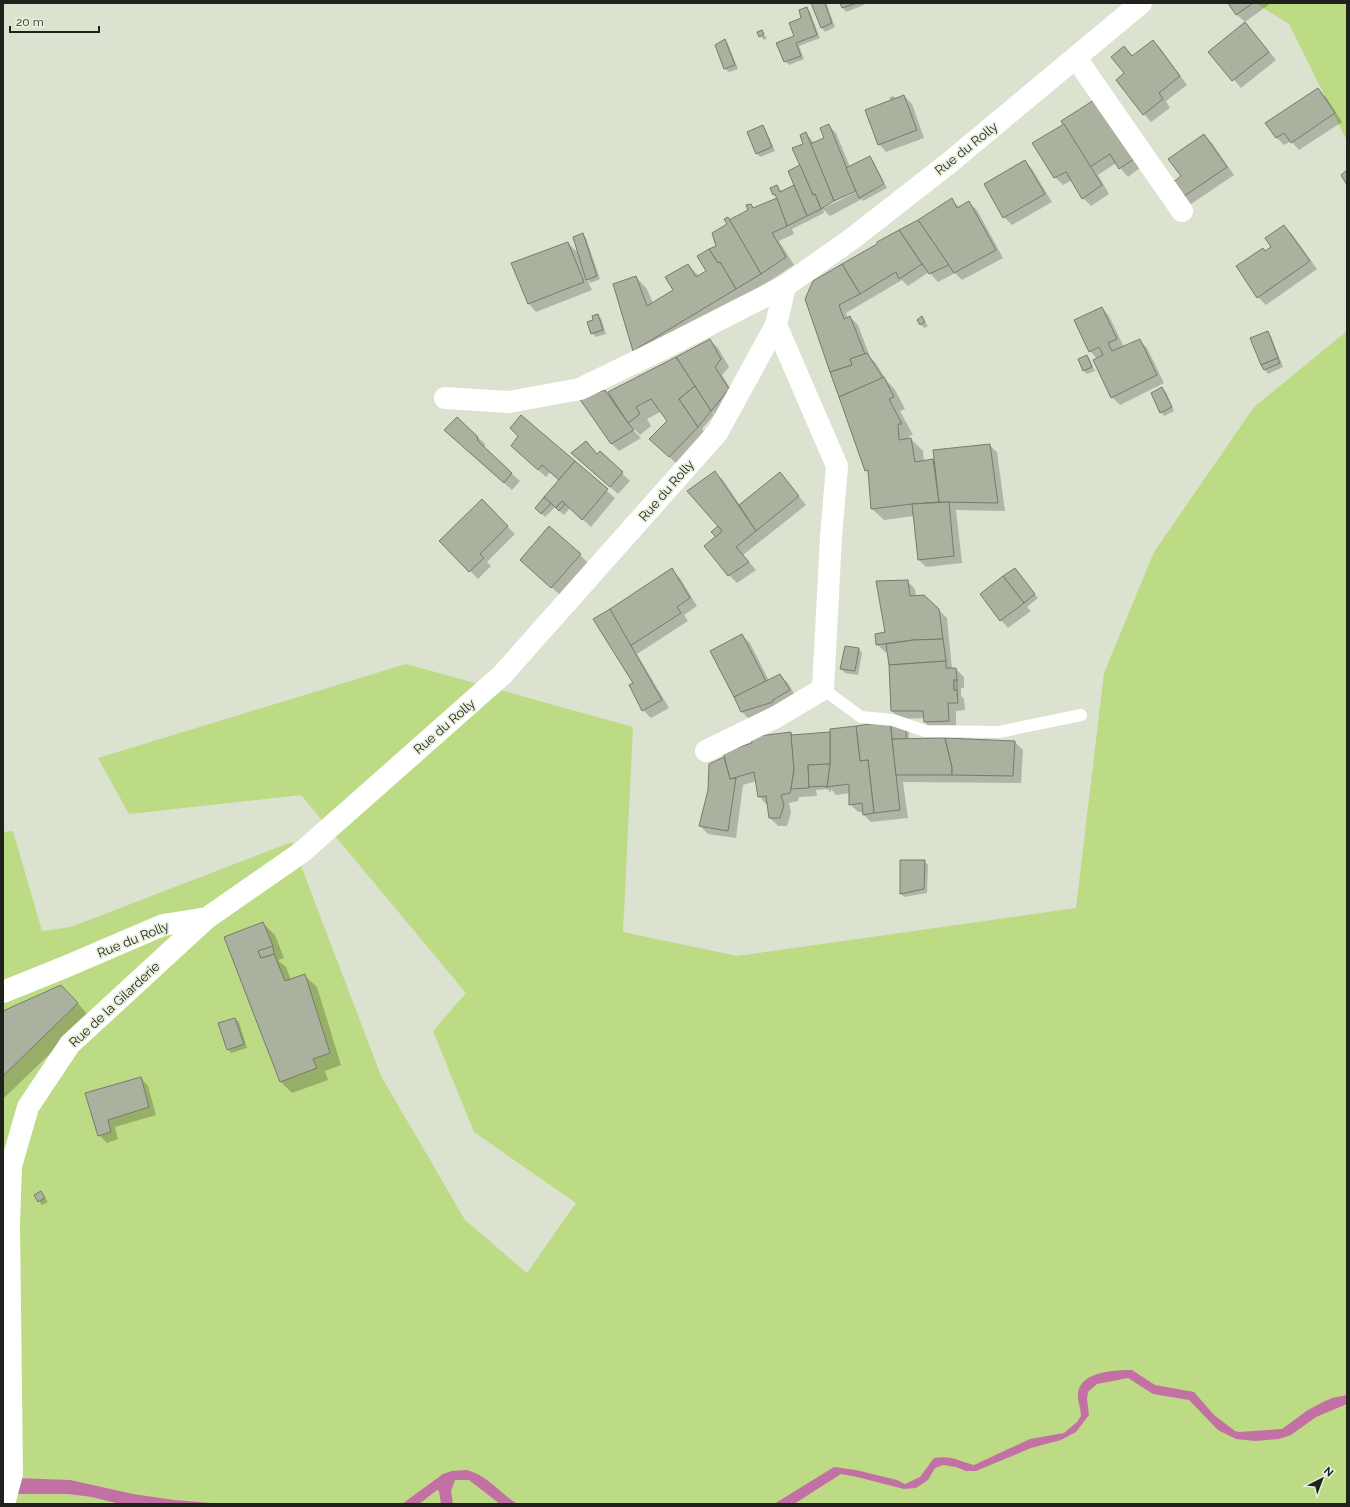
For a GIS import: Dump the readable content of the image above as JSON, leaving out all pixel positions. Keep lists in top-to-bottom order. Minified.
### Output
{"streets":{"street":["Rue du Rolly","Rue de la Gilarderie"]},"crossings":[["Rue du Rolly","Rue de la Gilarderie"]],"scale_bar":"20 m","north":"top right"}
